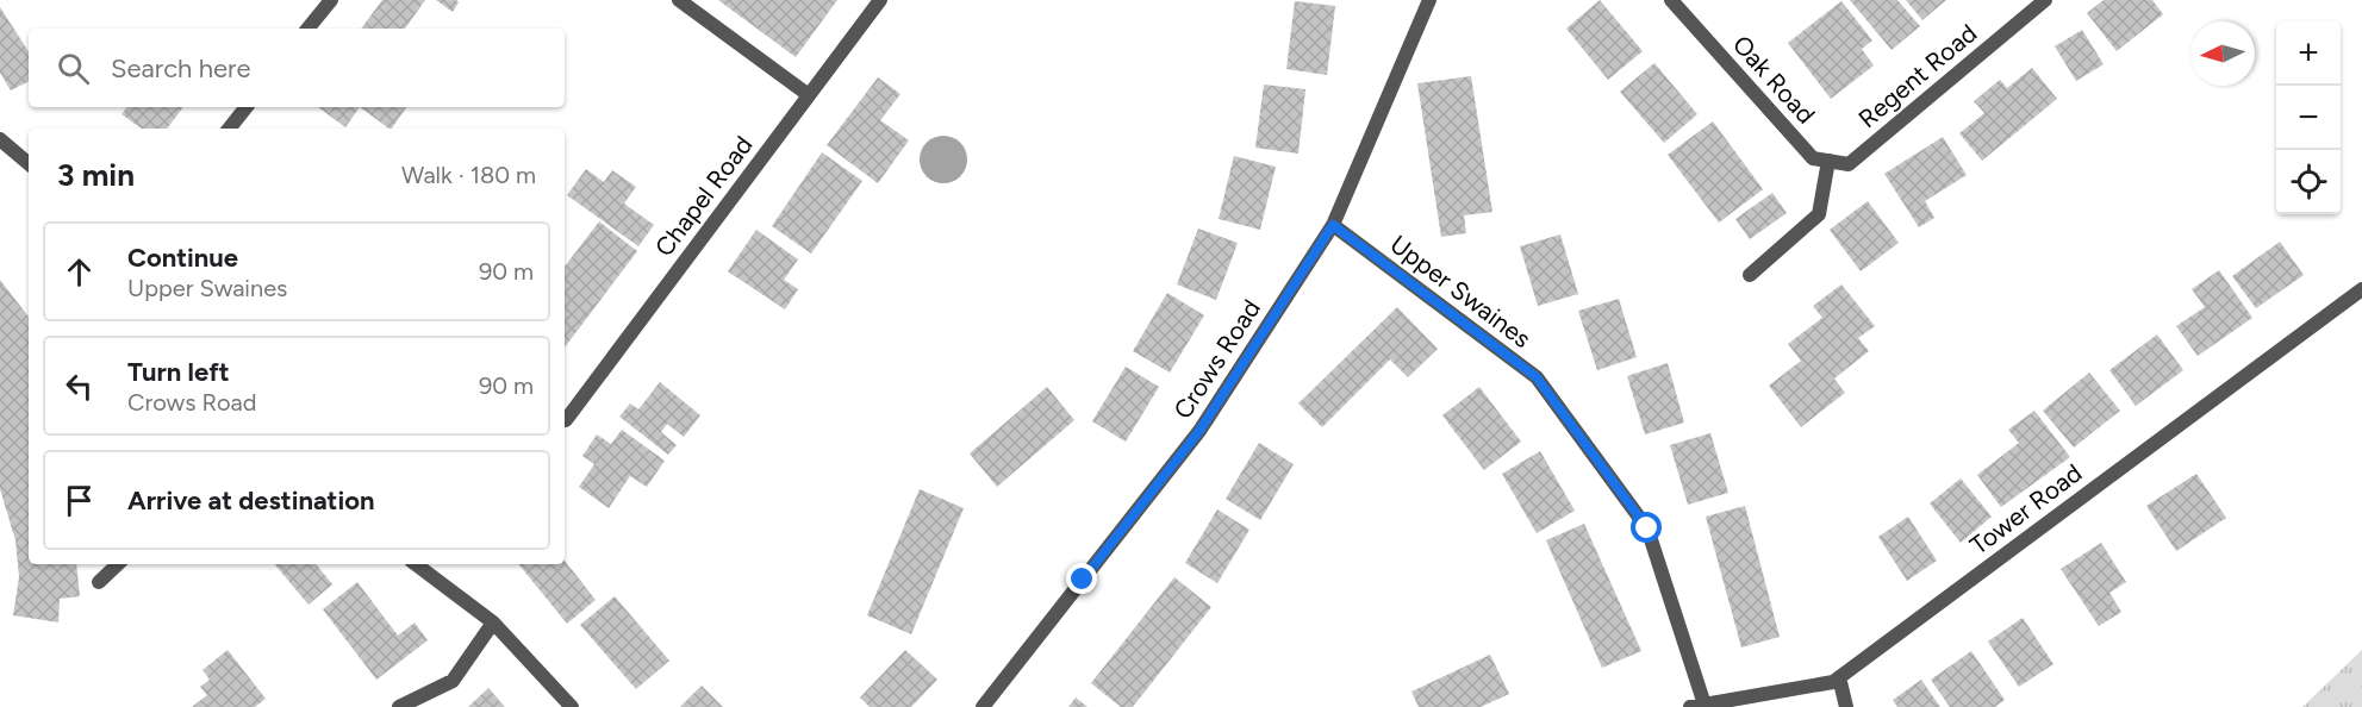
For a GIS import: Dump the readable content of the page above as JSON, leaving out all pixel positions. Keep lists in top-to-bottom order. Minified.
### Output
{"streets":{"street":["Regent Road","Oak Road","Chapel Road","Upper Swaines","Crows Road","Tower Road"]},"crossings":[["Regent Road","Oak Road"],["Upper Swaines","Crows Road"],["Upper Swaines","Tower Road"]],"north":"left","page":{"map_buttons":["+","−"],"search":"Search here","heading":["3 min","Walk · 180 m"],"list":[["Continue","Upper Swaines","90 m"],["Turn left","Crows Road","90 m"],"Arrive at destination"]}}
